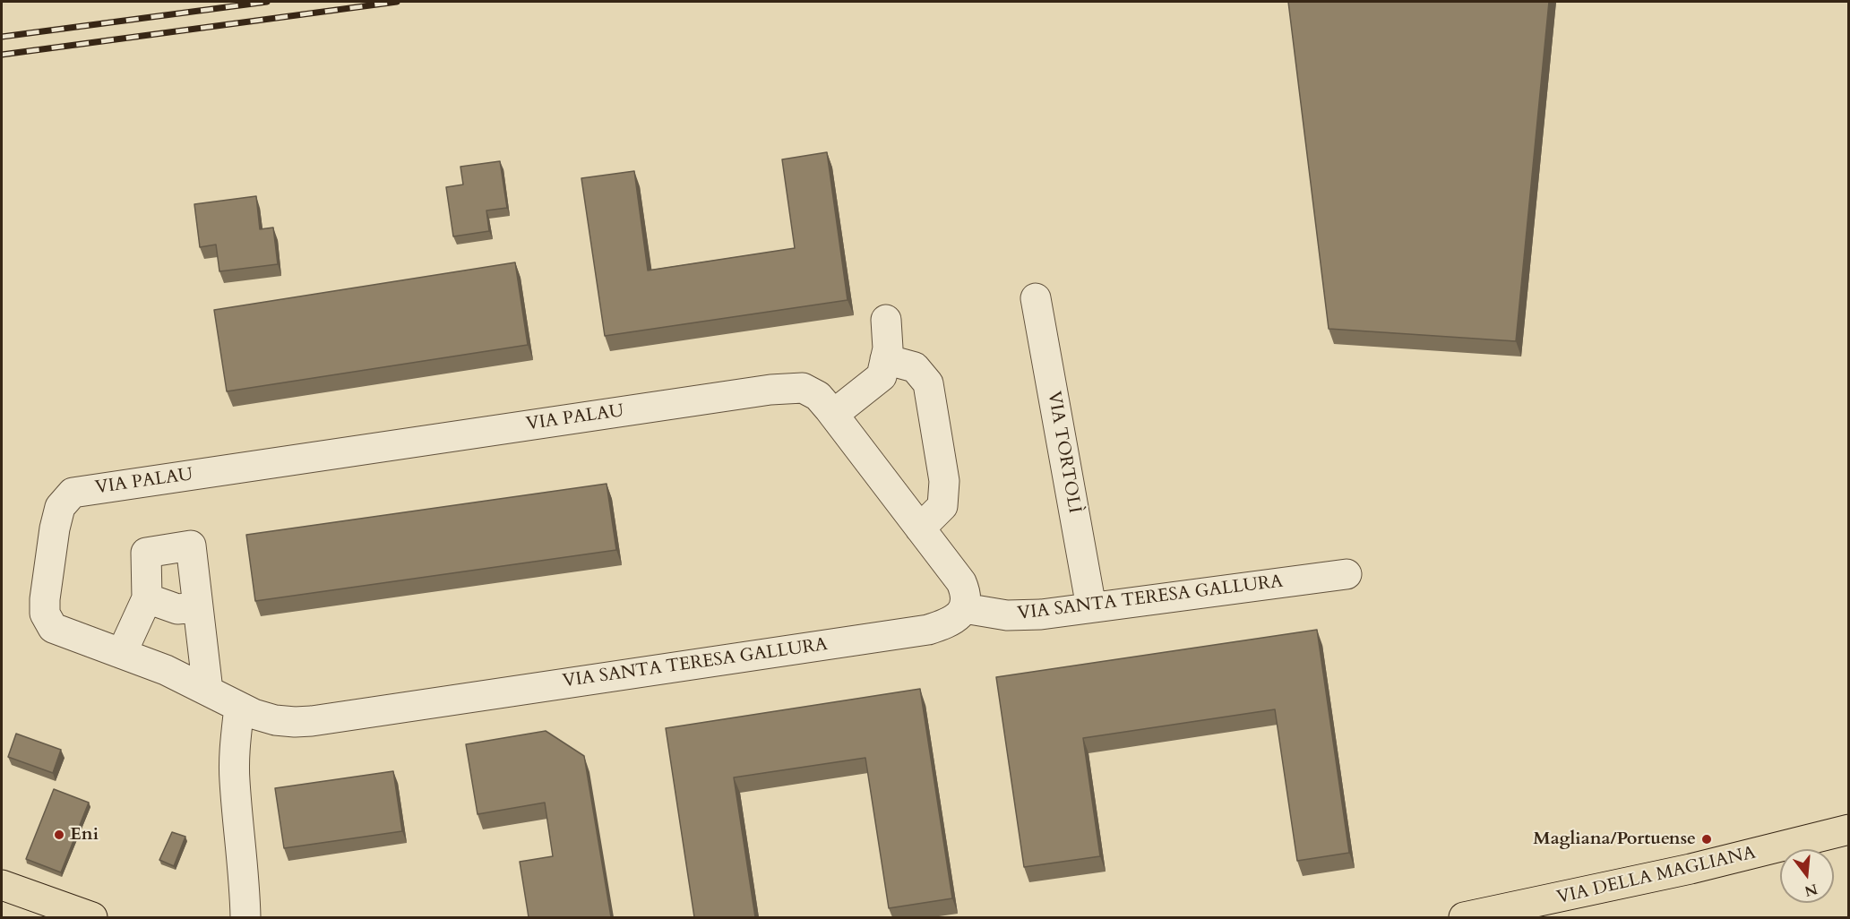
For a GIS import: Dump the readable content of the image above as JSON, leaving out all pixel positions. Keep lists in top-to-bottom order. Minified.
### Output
{"streets":{"main road":["VIA DELLA MAGLIANA"],"street":["VIA PALAU","VIA TORTOLÌ","VIA SANTA TERESA GALLURA"]},"crossings":[["VIA PALAU","VIA SANTA TERESA GALLURA"],["VIA TORTOLÌ","VIA SANTA TERESA GALLURA"]],"places":["Eni","Magliana/Portuense"],"north":"bottom"}
